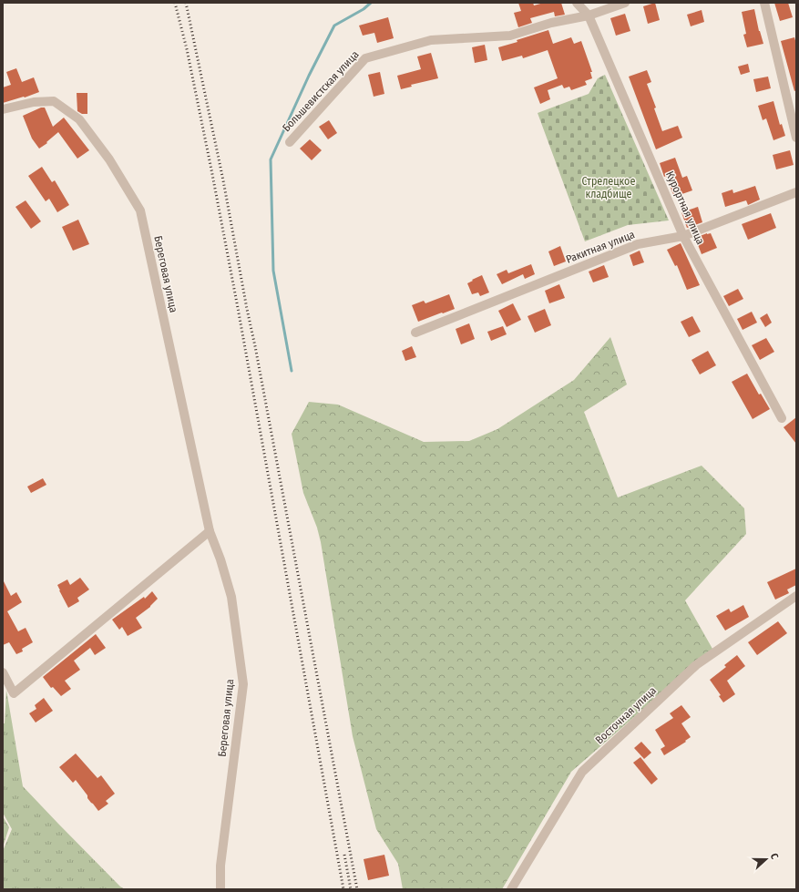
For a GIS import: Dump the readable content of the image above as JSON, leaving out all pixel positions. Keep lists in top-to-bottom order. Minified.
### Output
{"streets":{"street":["Большевистская улица","Курортная улица","Ракитная улица","Береговая улица","Восточная улица"]},"crossings":[["Большевистская улица","Курортная улица"],["Курортная улица","Ракитная улица"]],"parks":["Стрелецкое кладбище"],"north":"right"}
